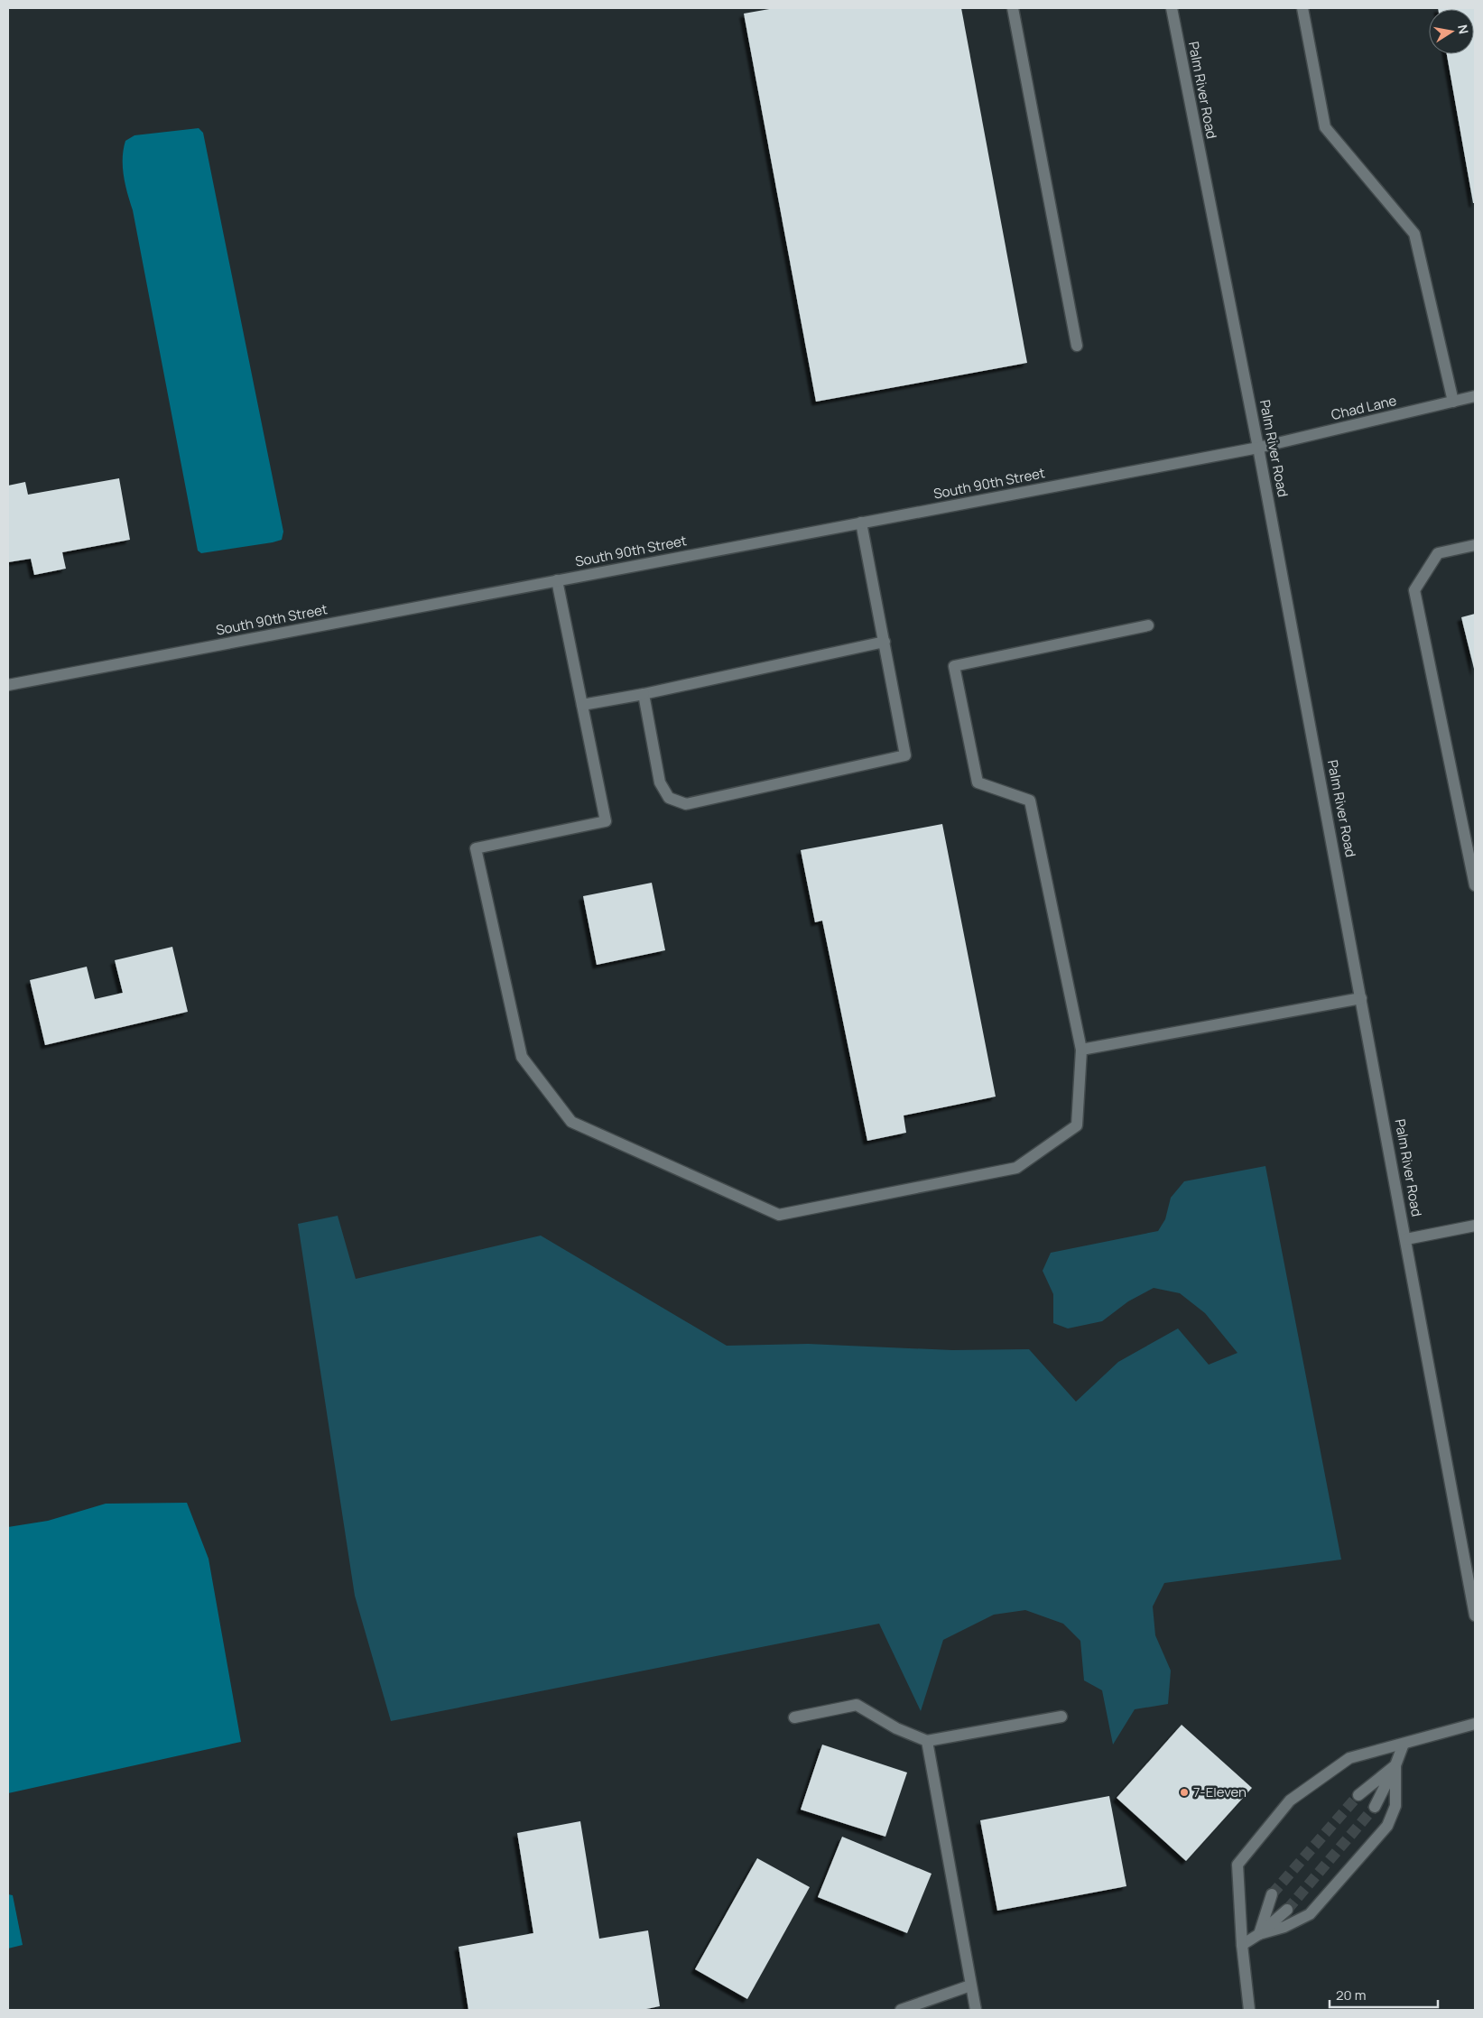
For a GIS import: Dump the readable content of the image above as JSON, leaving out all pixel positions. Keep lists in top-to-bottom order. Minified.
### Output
{"streets":{"street":["Palm River Road","Chad Lane","South 90th Street"]},"crossings":[["Palm River Road","Chad Lane"],["Palm River Road","South 90th Street"],["Chad Lane","South 90th Street"]],"places":["7-Eleven"],"scale_bar":"20 m","north":"right"}
